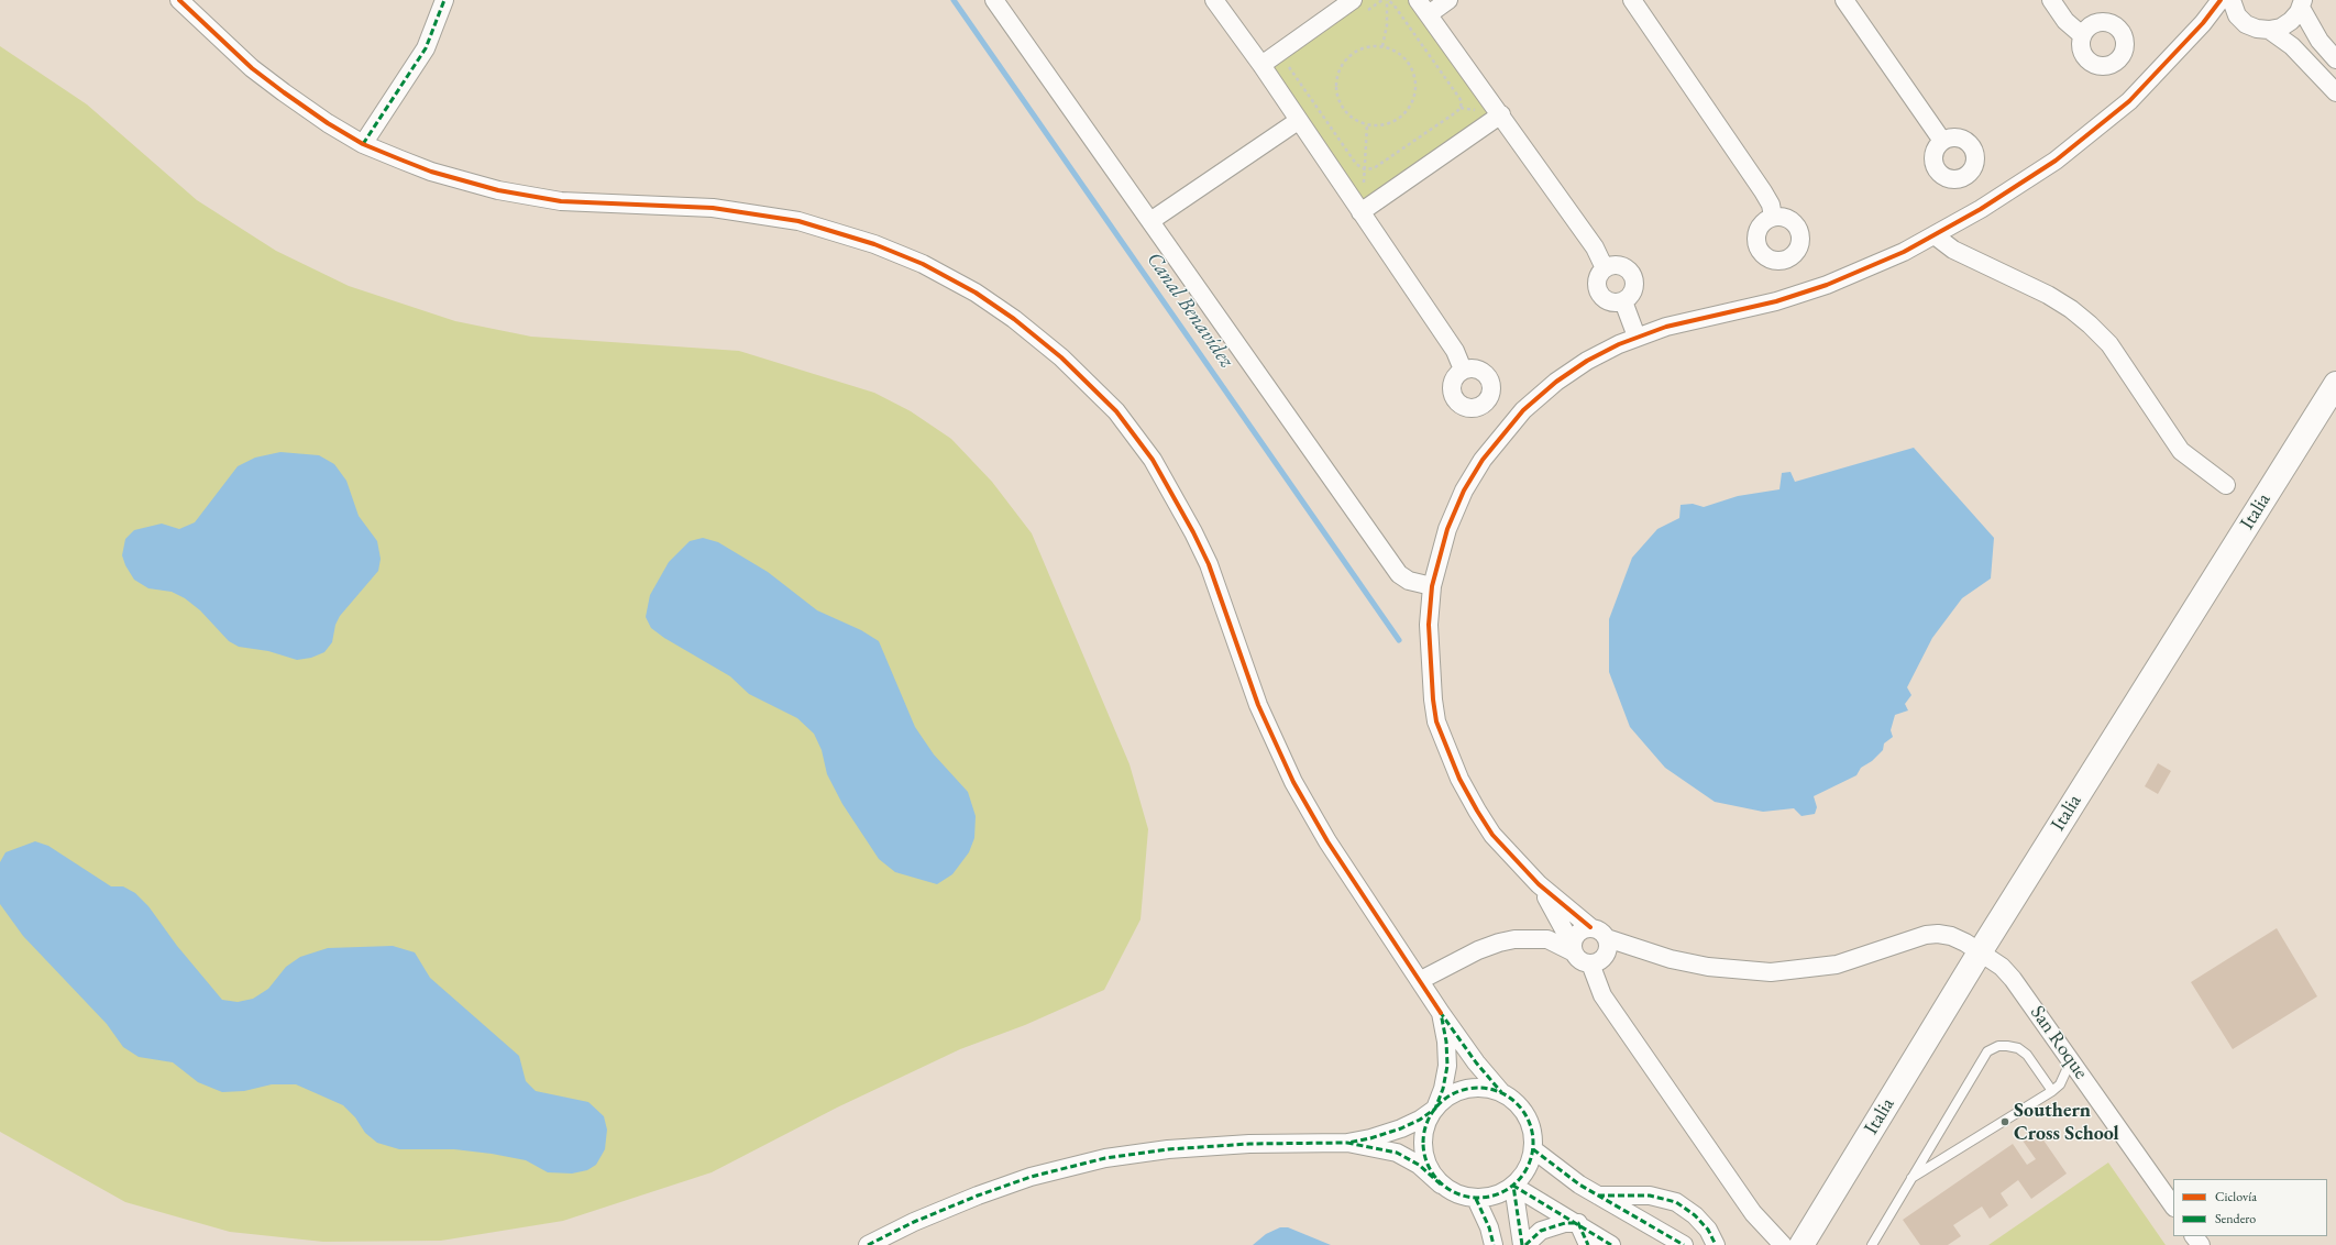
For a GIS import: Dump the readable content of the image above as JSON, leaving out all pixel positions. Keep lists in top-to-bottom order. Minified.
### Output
{"streets":{"street":["Italia","San Roque"]},"crossings":[["Italia","San Roque"]],"water":["Canal Benavídez"],"places":["Southern Cross School"],"legend":["Ciclovía","Sendero"]}
